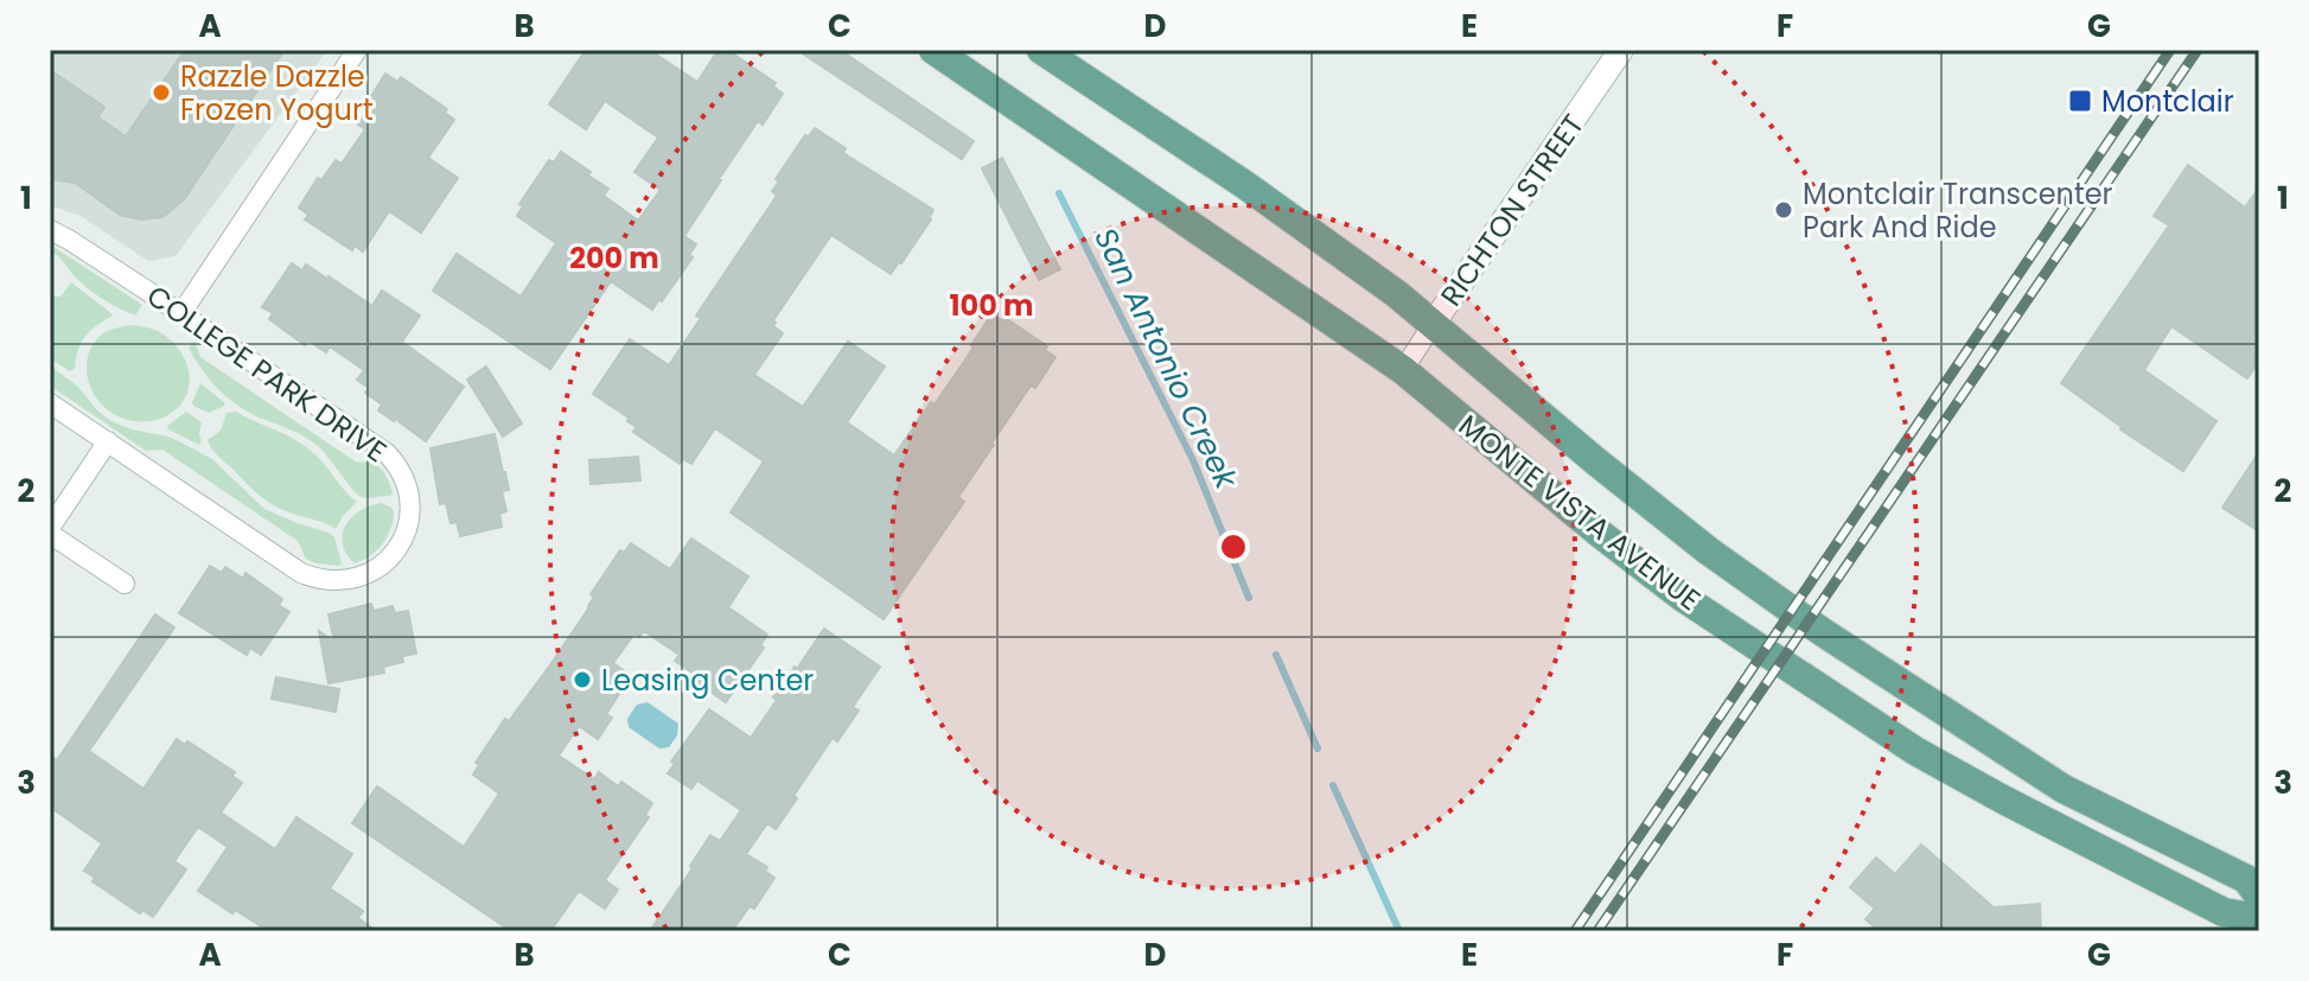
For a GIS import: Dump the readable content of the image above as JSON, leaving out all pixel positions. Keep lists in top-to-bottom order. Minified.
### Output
{"streets":{"main road":["MONTE VISTA AVENUE"],"street":["RICHTON STREET","COLLEGE PARK DRIVE"]},"crossings":[["RICHTON STREET","MONTE VISTA AVENUE"]],"water":["San Antonio Creek"],"places":{"other":["Razzle Dazzle Frozen Yogurt","Montclair Transcenter Park And Ride","Leasing Center"],"transit":["Montclair"]},"grid":{"columns":["A","B","C","D","E","F","G"],"rows":["1","2","3"]},"rings":["200 m","100 m"]}
